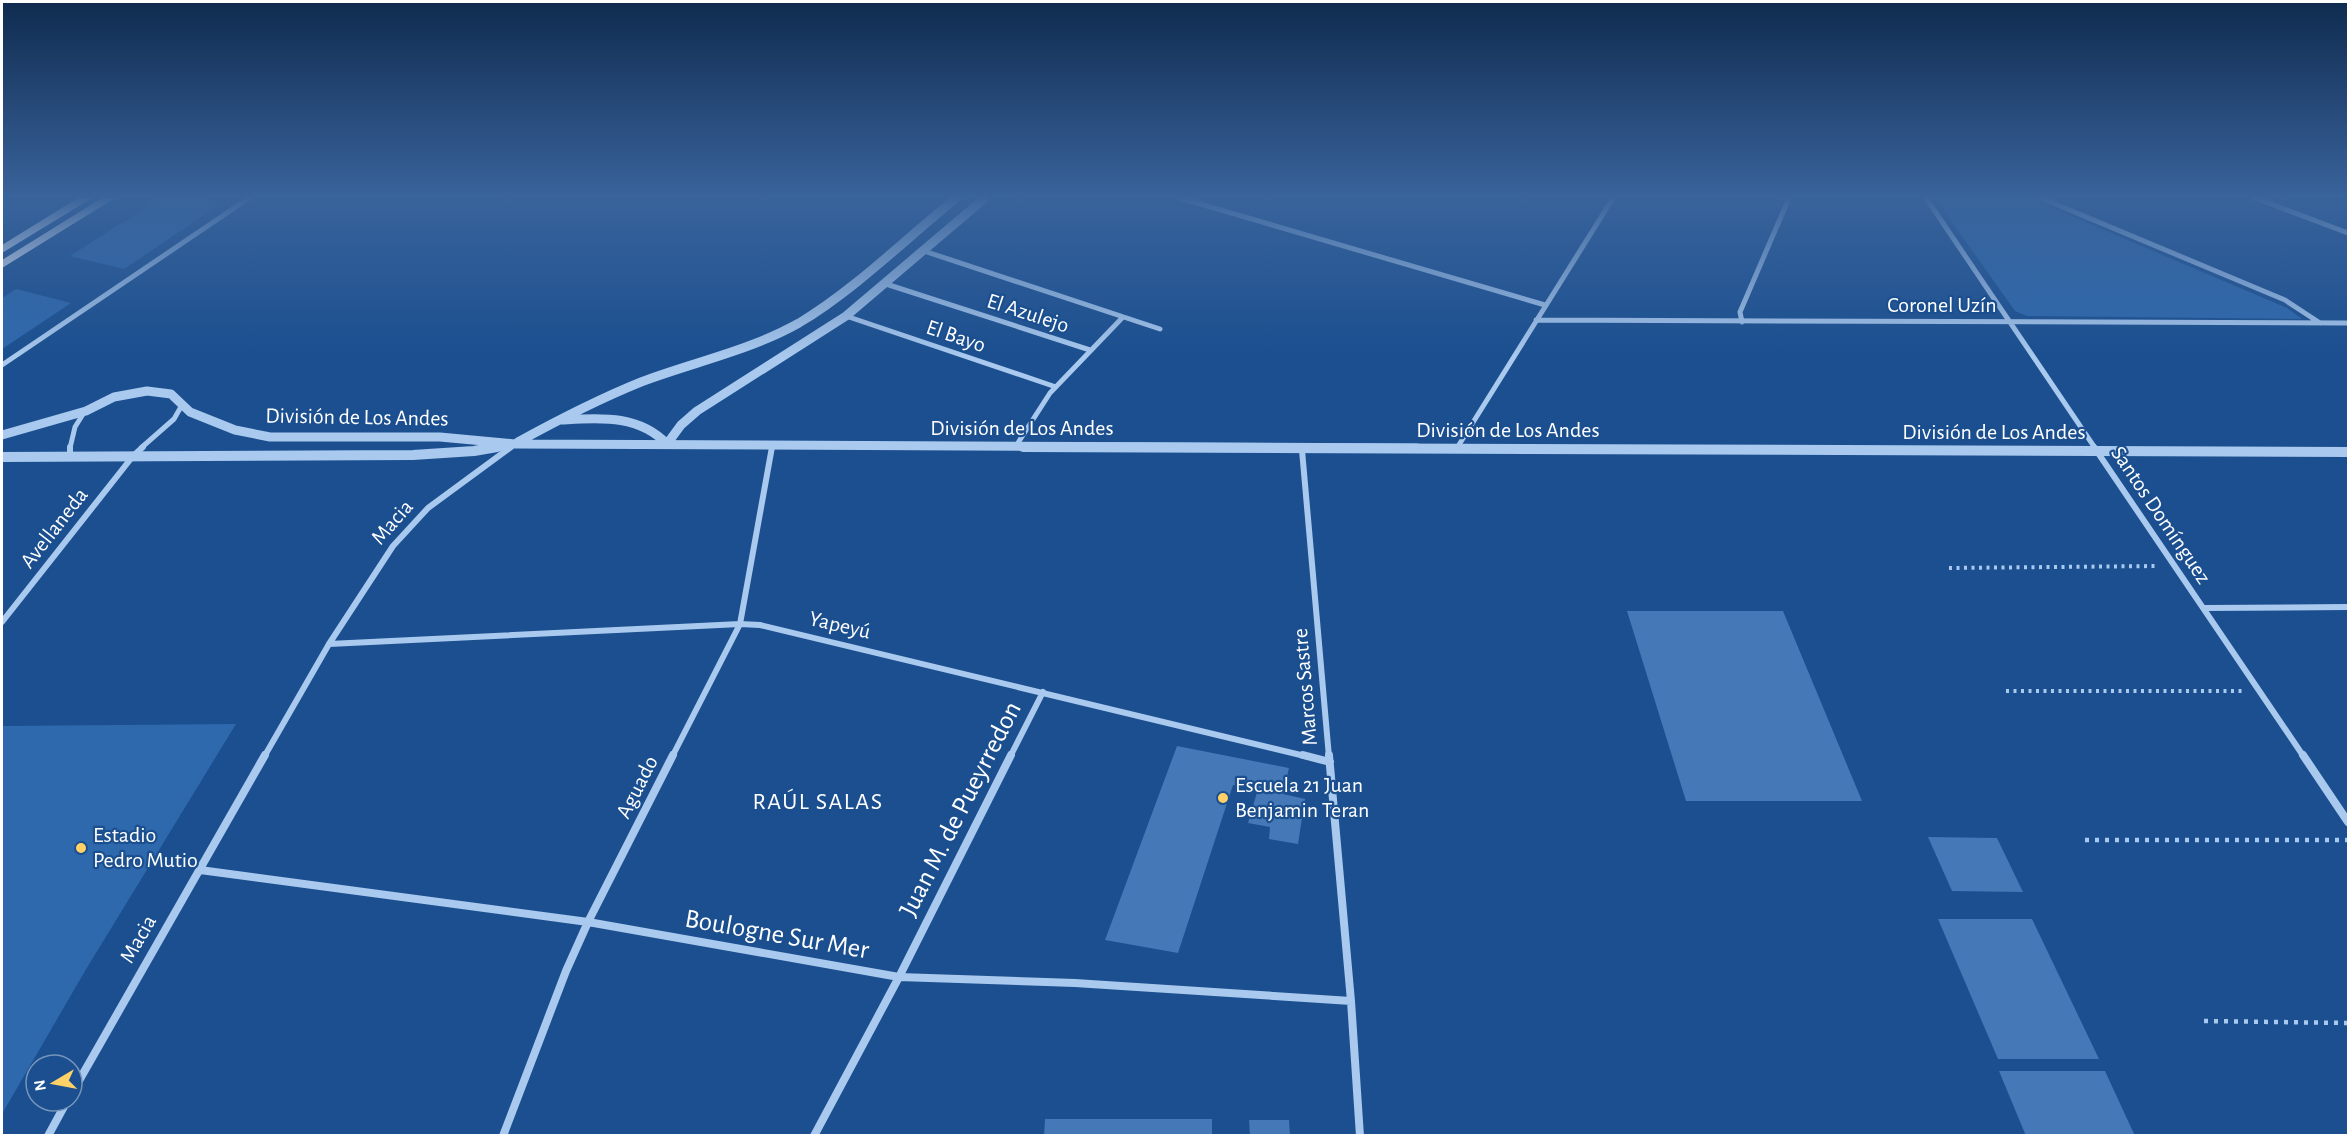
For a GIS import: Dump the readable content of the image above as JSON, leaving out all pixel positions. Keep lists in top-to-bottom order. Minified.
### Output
{"streets":{"street":["Coronel Uzín","El Azulejo","El Bayo","División de Los Andes","Santos Domínguez","Macia","Avellaneda","Yapeyú","Marcos Sastre","Aguado","Juan M. de Pueyrredon","Boulogne Sur Mer"]},"crossings":[["Coronel Uzín","Santos Domínguez"],["División de Los Andes","Santos Domínguez"],["División de Los Andes","Macia"],["División de Los Andes","Avellaneda"],["División de Los Andes","Marcos Sastre"],["División de Los Andes","Aguado"],["Macia","Yapeyú"],["Macia","Boulogne Sur Mer"],["Yapeyú","Marcos Sastre"],["Yapeyú","Aguado"],["Yapeyú","Juan M. de Pueyrredon"],["Marcos Sastre","Boulogne Sur Mer"],["Aguado","Boulogne Sur Mer"],["Juan M. de Pueyrredon","Boulogne Sur Mer"]],"districts":["RAÚL SALAS"],"places":["Escuela 21 Juan Benjamin Teran","Estadio Pedro Mutio"],"north":"left"}
